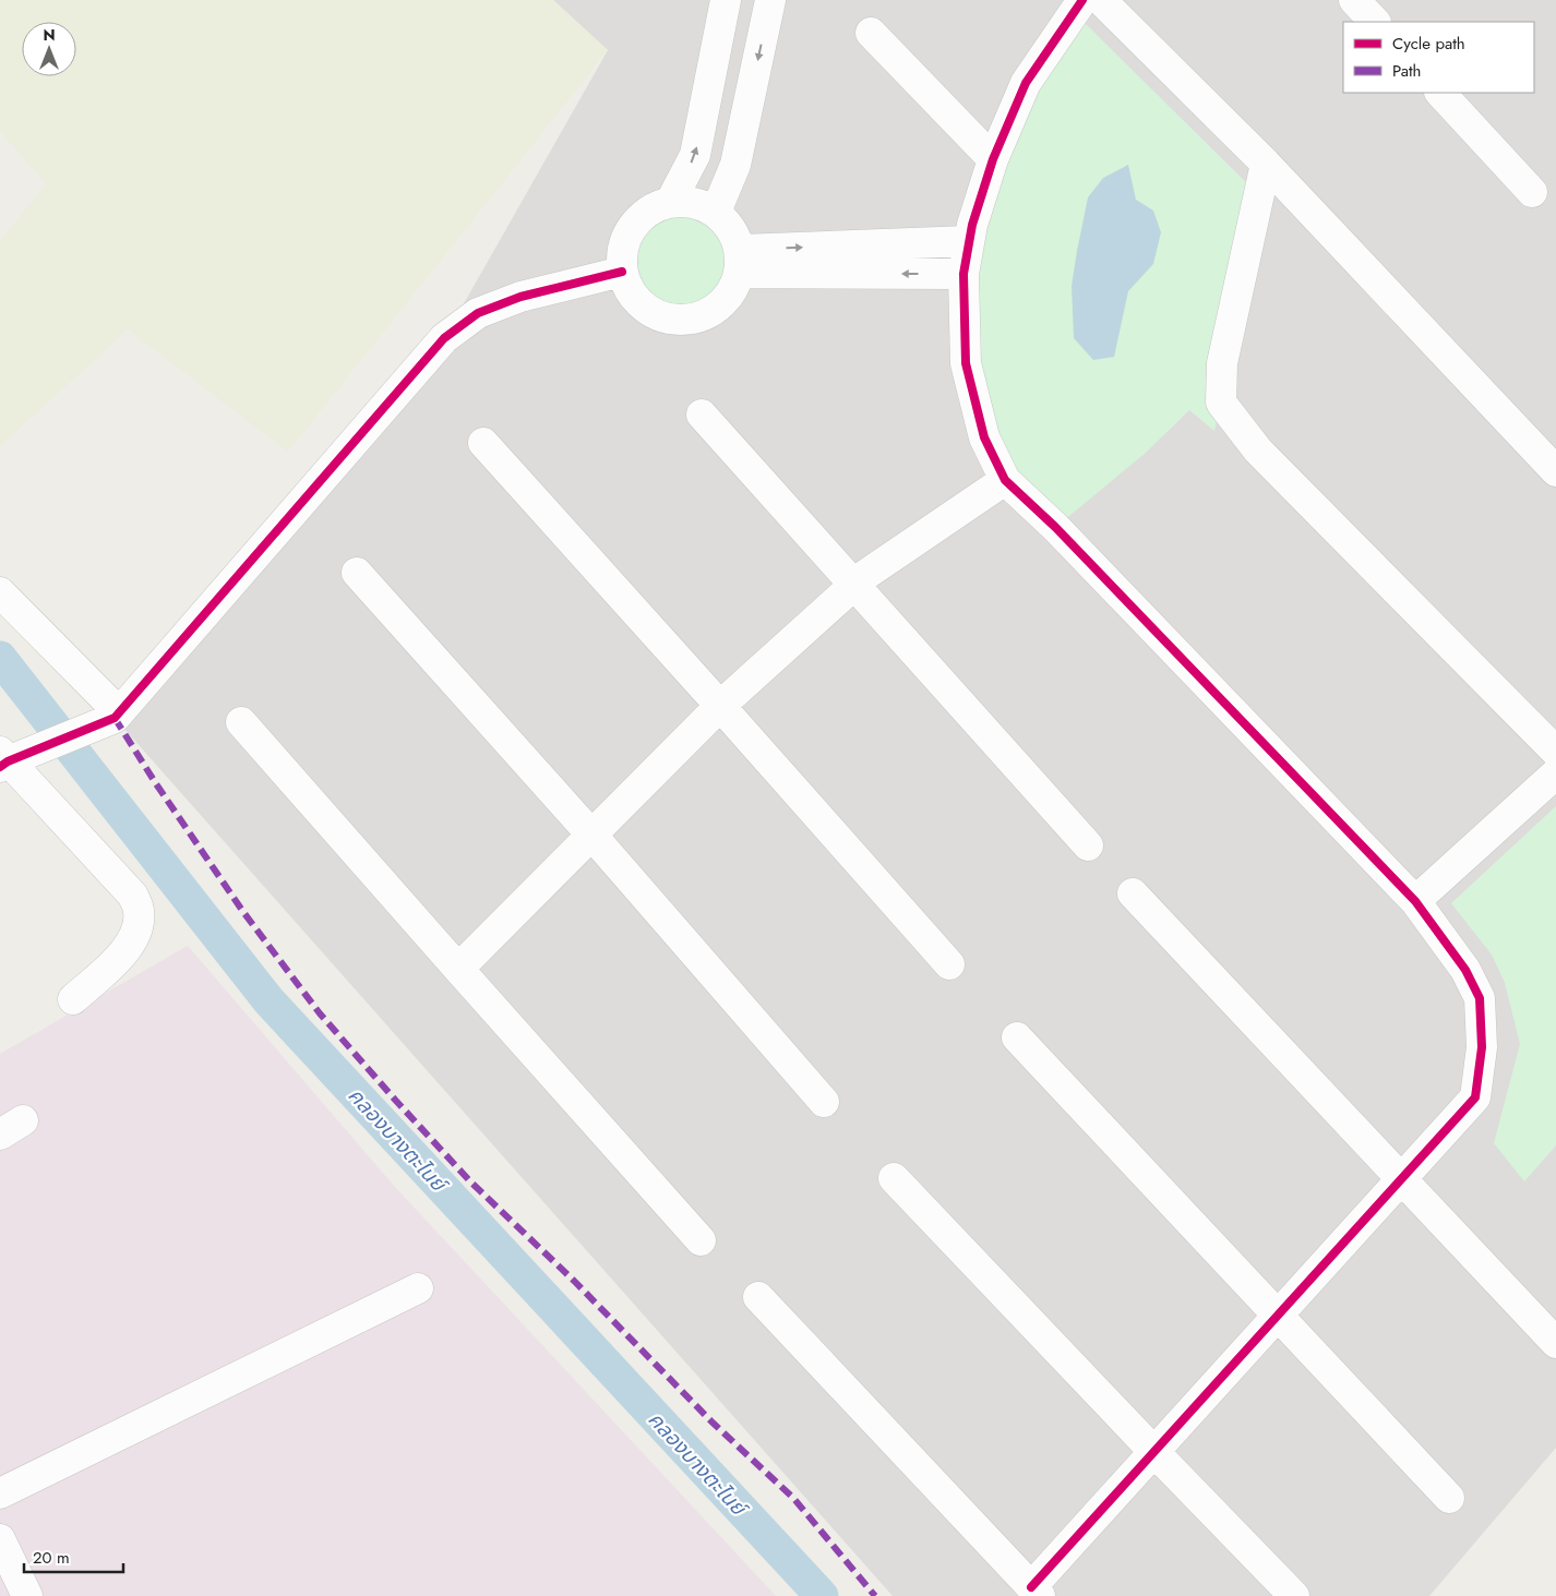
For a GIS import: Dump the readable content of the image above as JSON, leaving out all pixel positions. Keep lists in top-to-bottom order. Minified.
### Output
{"water":["คลองบางตะไนย์"],"legend":["Cycle path","Path"],"scale_bar":"20 m","north":"top"}
